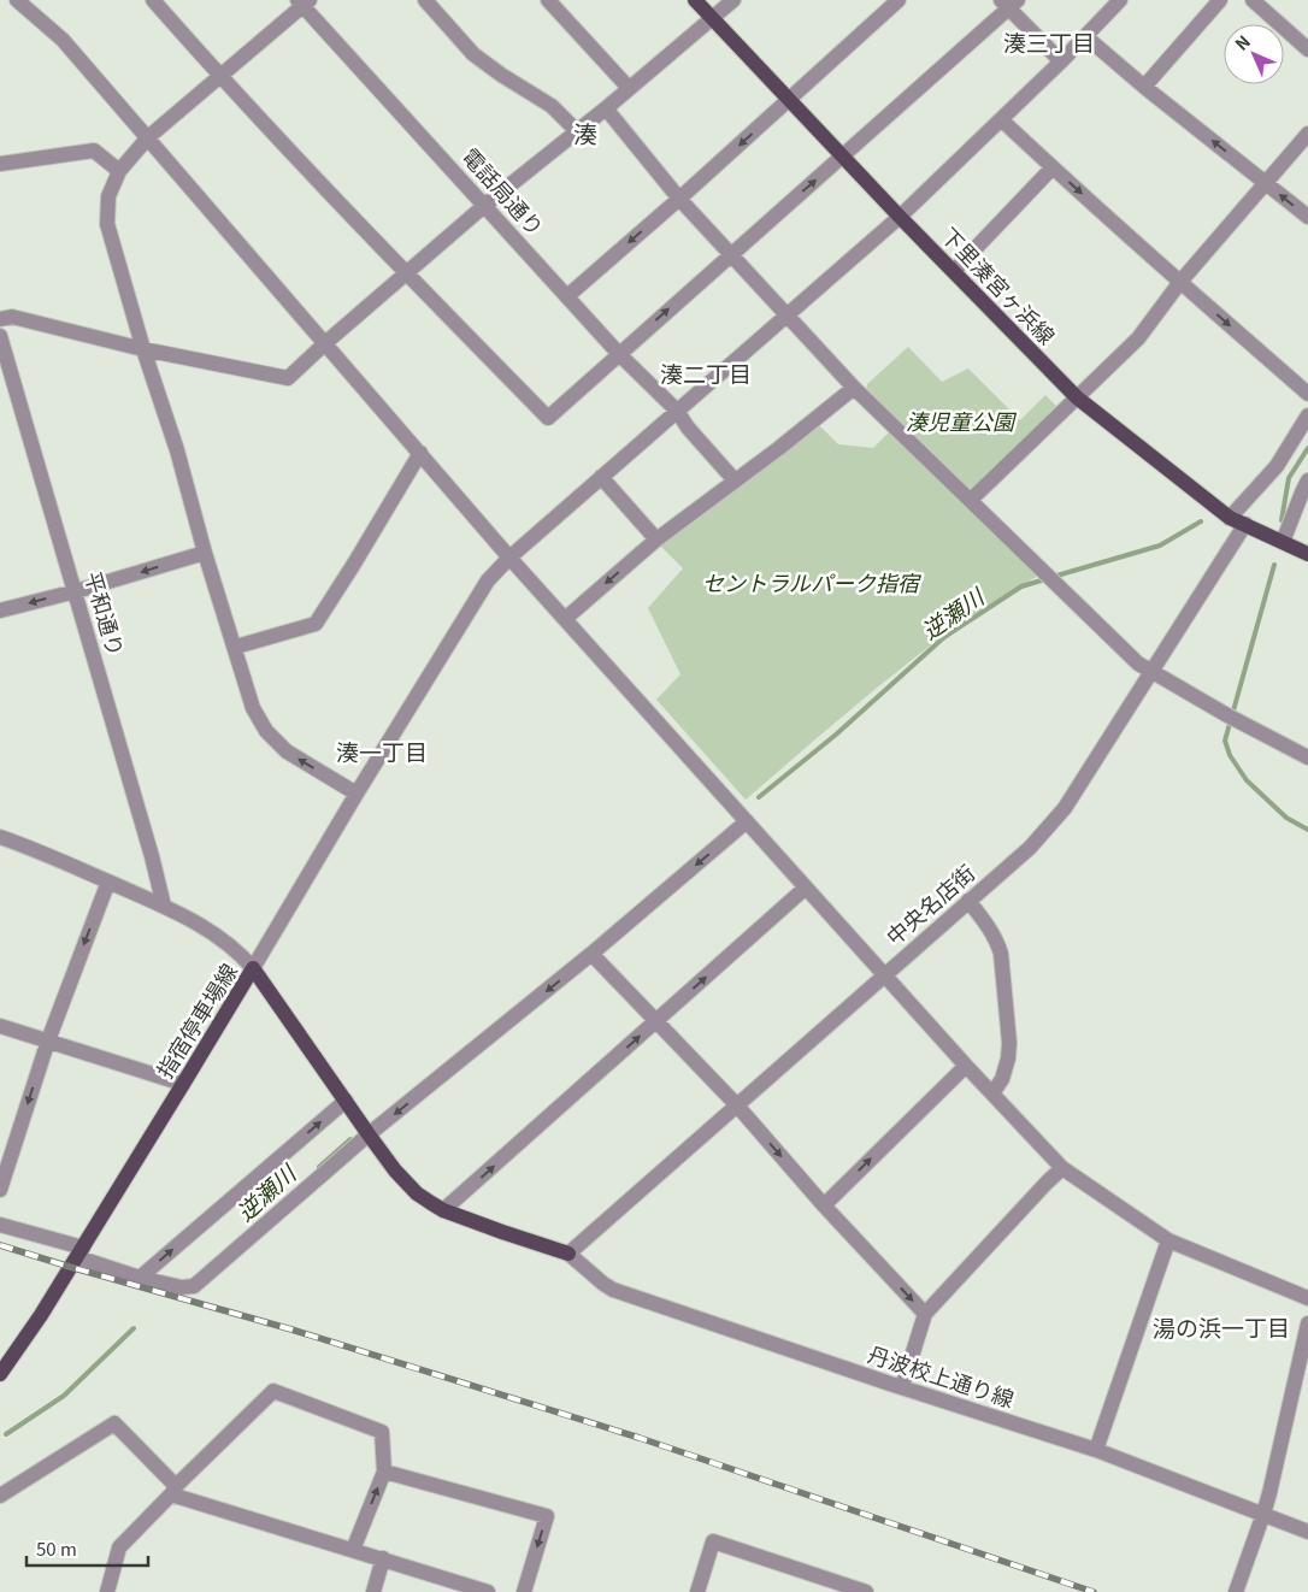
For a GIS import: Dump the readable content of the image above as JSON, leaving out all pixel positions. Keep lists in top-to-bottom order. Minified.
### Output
{"streets":{"main road":["下里湊宮ヶ浜線","指宿停車場線"],"street":["電話局通り","平和通り","中央名店街","丹波校上通り線"]},"crossings":[["下里湊宮ヶ浜線","中央名店街"],["中央名店街","指宿停車場線"],["中央名店街","丹波校上通り線"],["指宿停車場線","丹波校上通り線"]],"districts":["湊三丁目","湊","湊二丁目","湊一丁目","湯の浜一丁目"],"water":["逆瀬川"],"parks":["湊児童公園","セントラルパーク指宿"],"scale_bar":"50 m","north":"top left"}
